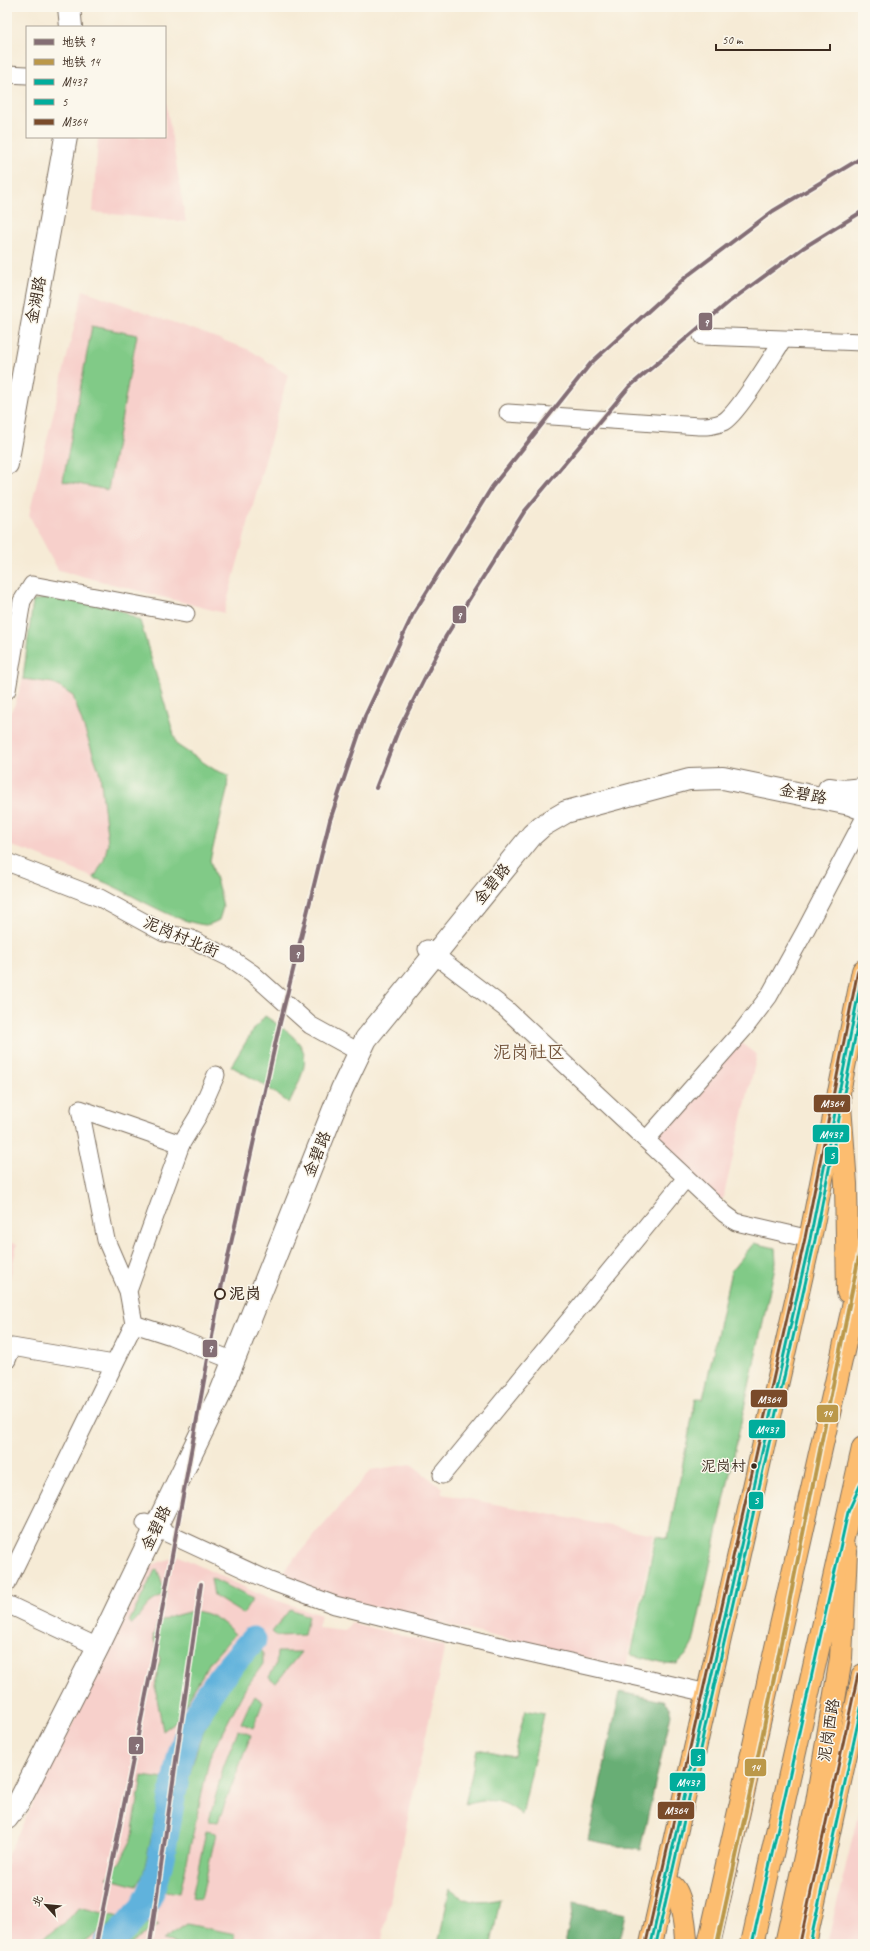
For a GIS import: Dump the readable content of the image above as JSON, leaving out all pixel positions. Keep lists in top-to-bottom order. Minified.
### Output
{"streets":{"main road":["泥岗西路"],"street":["金湖路","金碧路","泥岗村北街"]},"crossings":[["金碧路","泥岗村北街"]],"districts":["泥岗社区"],"places":["泥岗","泥岗村"],"lines":["metro line 9","transit line M364","transit line M437","transit line 5","metro line 14"],"legend":["地铁 9","地铁 14","M437","5","M364"],"scale_bar":"50 m","north":"top left"}
